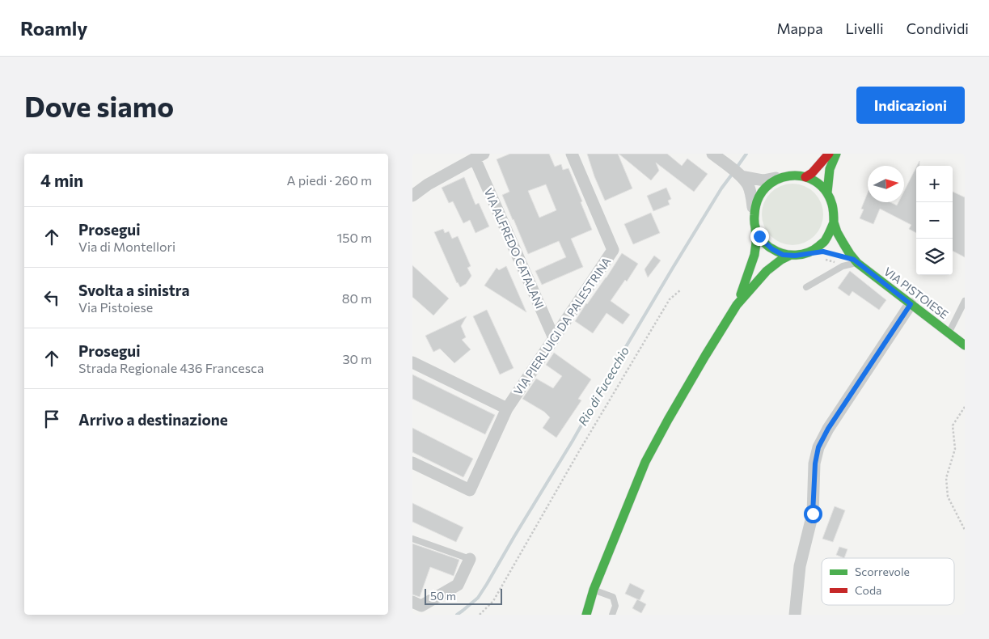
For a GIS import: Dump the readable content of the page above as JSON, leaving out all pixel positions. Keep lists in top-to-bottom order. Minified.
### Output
{"streets":{"main road":["VIA PISTOIESE"],"street":["VIA ALFREDO CATALANI","VIA PIERLUIGI DA PALESTRINA"]},"crossings":[["VIA ALFREDO CATALANI","VIA PIERLUIGI DA PALESTRINA"]],"water":["Rio di Fucecchio"],"legend":["Scorrevole","Coda"],"scale_bar":"50 m","north":"right","page":{"header":"Roamly","nav":["Mappa","Livelli","Condividi"],"buttons":"Indicazioni","title":"Dove siamo","heading":["4 min","A piedi · 260 m"],"map_buttons":["+","−"],"list":[["Prosegui","Via di Montellori","150 m"],["Svolta a sinistra","Via Pistoiese","80 m"],["Prosegui","Strada Regionale 436 Francesca","30 m"],"Arrivo a destinazione"],"scale":"50 m"}}
